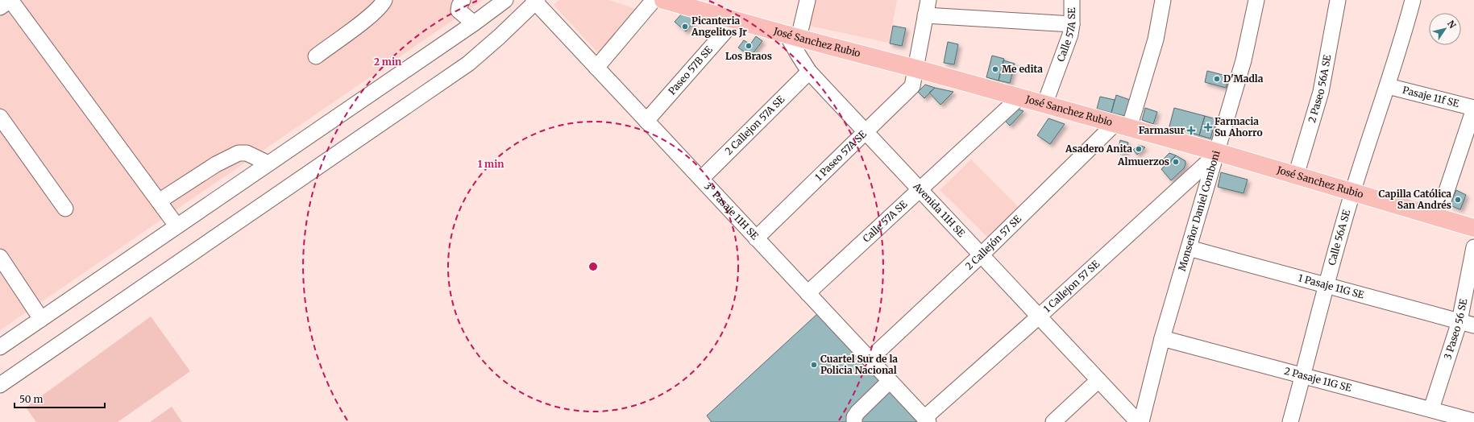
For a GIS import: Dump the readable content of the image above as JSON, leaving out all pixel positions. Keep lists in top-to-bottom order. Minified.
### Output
{"streets":{"main road":["José Sanchez Rubio"],"street":["Calle 57A SE","Paseo 57B SE","2 Paseo 56A SE","Pasaje 11f SE","2 Callejon 57A SE","1 Paseo 57A SE","Avenida 11H SE","3° Pasaje 11H SE","Monseñor Daniel Comboni","Calle 56A SE","2 Callejón 57 SE","1 Callejon 57 SE","1 Pasaje 11G SE","3 Paseo 56 SE","2 Pasaje 11G SE"]},"crossings":[["Calle 57A SE","José Sanchez Rubio"],["Calle 57A SE","Avenida 11H SE"],["Calle 57A SE","3° Pasaje 11H SE"],["José Sanchez Rubio","Paseo 57B SE"],["José Sanchez Rubio","2 Paseo 56A SE"],["José Sanchez Rubio","1 Paseo 57A SE"],["José Sanchez Rubio","Avenida 11H SE"],["José Sanchez Rubio","Monseñor Daniel Comboni"],["José Sanchez Rubio","Calle 56A SE"],["José Sanchez Rubio","2 Callejón 57 SE"],["José Sanchez Rubio","1 Callejon 57 SE"],["Paseo 57B SE","3° Pasaje 11H SE"],["Pasaje 11f SE","Calle 56A SE"],["2 Callejon 57A SE","Avenida 11H SE"],["2 Callejon 57A SE","3° Pasaje 11H SE"],["1 Paseo 57A SE","Avenida 11H SE"],["1 Paseo 57A SE","3° Pasaje 11H SE"],["Avenida 11H SE","2 Callejón 57 SE"],["Avenida 11H SE","1 Callejon 57 SE"],["3° Pasaje 11H SE","2 Callejón 57 SE"],["3° Pasaje 11H SE","1 Callejon 57 SE"],["Monseñor Daniel Comboni","1 Callejon 57 SE"],["Monseñor Daniel Comboni","1 Pasaje 11G SE"],["Monseñor Daniel Comboni","2 Pasaje 11G SE"],["Calle 56A SE","1 Pasaje 11G SE"],["Calle 56A SE","2 Pasaje 11G SE"],["1 Pasaje 11G SE","3 Paseo 56 SE"],["3 Paseo 56 SE","2 Pasaje 11G SE"]],"places":{"other":["Picanteria Angelitos Jr","Los Braos","Me edita","D'Madla","Asadero Anita","Almuerzos","Capilla Católica San Andrés","Cuartel Sur de la Policia Nacional"],"health":["Farmacia Su Ahorro","Farmasur"]},"scale_bar":"50 m","north":"top right","rings":["2 min","1 min"]}
